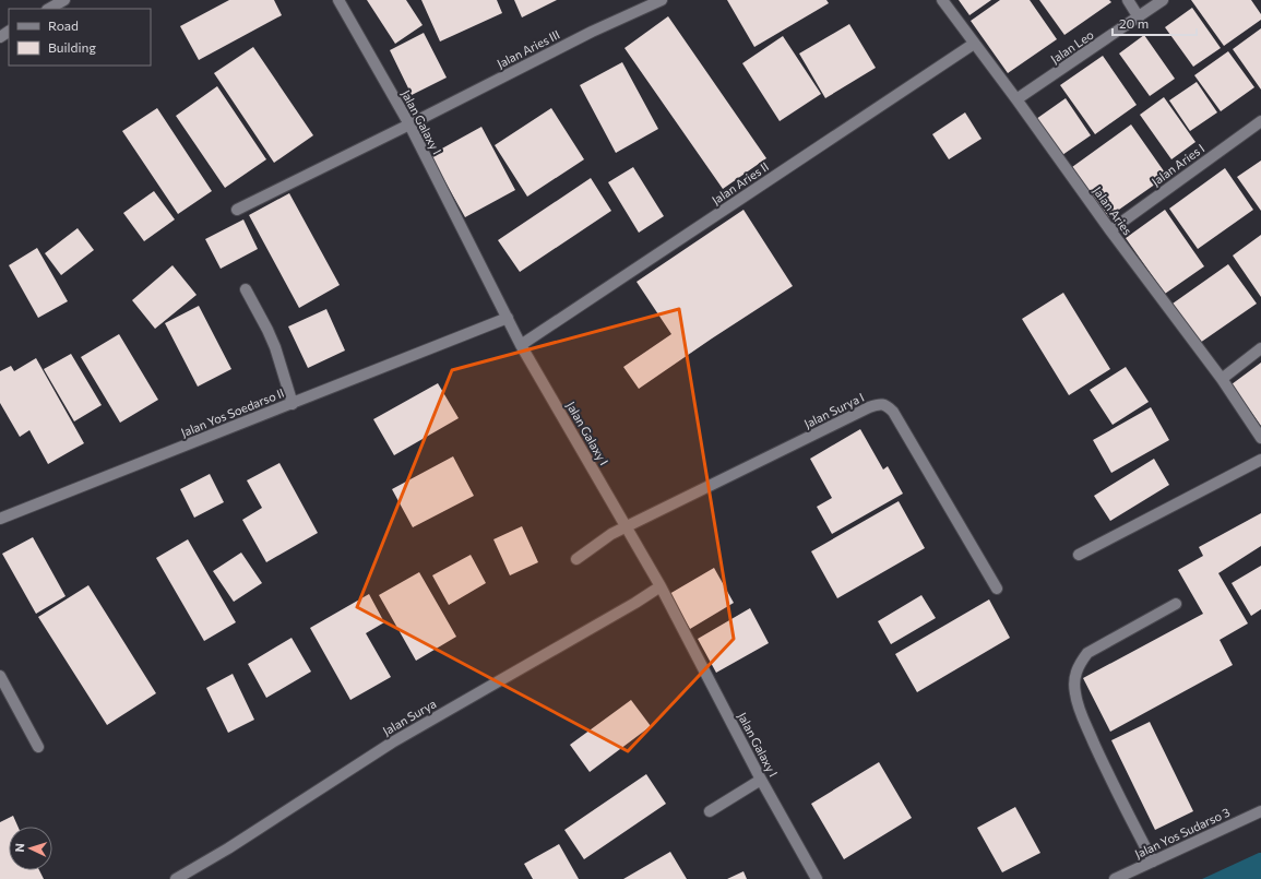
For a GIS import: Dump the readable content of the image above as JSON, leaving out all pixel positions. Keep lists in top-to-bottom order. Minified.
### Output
{"streets":{"street":["Jalan Leo","Jalan Aries III","Jalan Galaxy I","Jalan Aries I","Jalan Aries II","Jalan Aries","Jalan Surya I","Jalan Yos Soedarso II","Jalan Surya","Jalan Yos Sudarso 3"]},"crossings":[["Jalan Leo","Jalan Aries"],["Jalan Aries III","Jalan Galaxy I"],["Jalan Galaxy I","Jalan Aries II"],["Jalan Galaxy I","Jalan Surya I"],["Jalan Galaxy I","Jalan Yos Soedarso II"],["Jalan Galaxy I","Jalan Surya"],["Jalan Aries I","Jalan Aries"],["Jalan Aries II","Jalan Aries"]],"legend":["Road","Building"],"scale_bar":"20 m","north":"left"}
